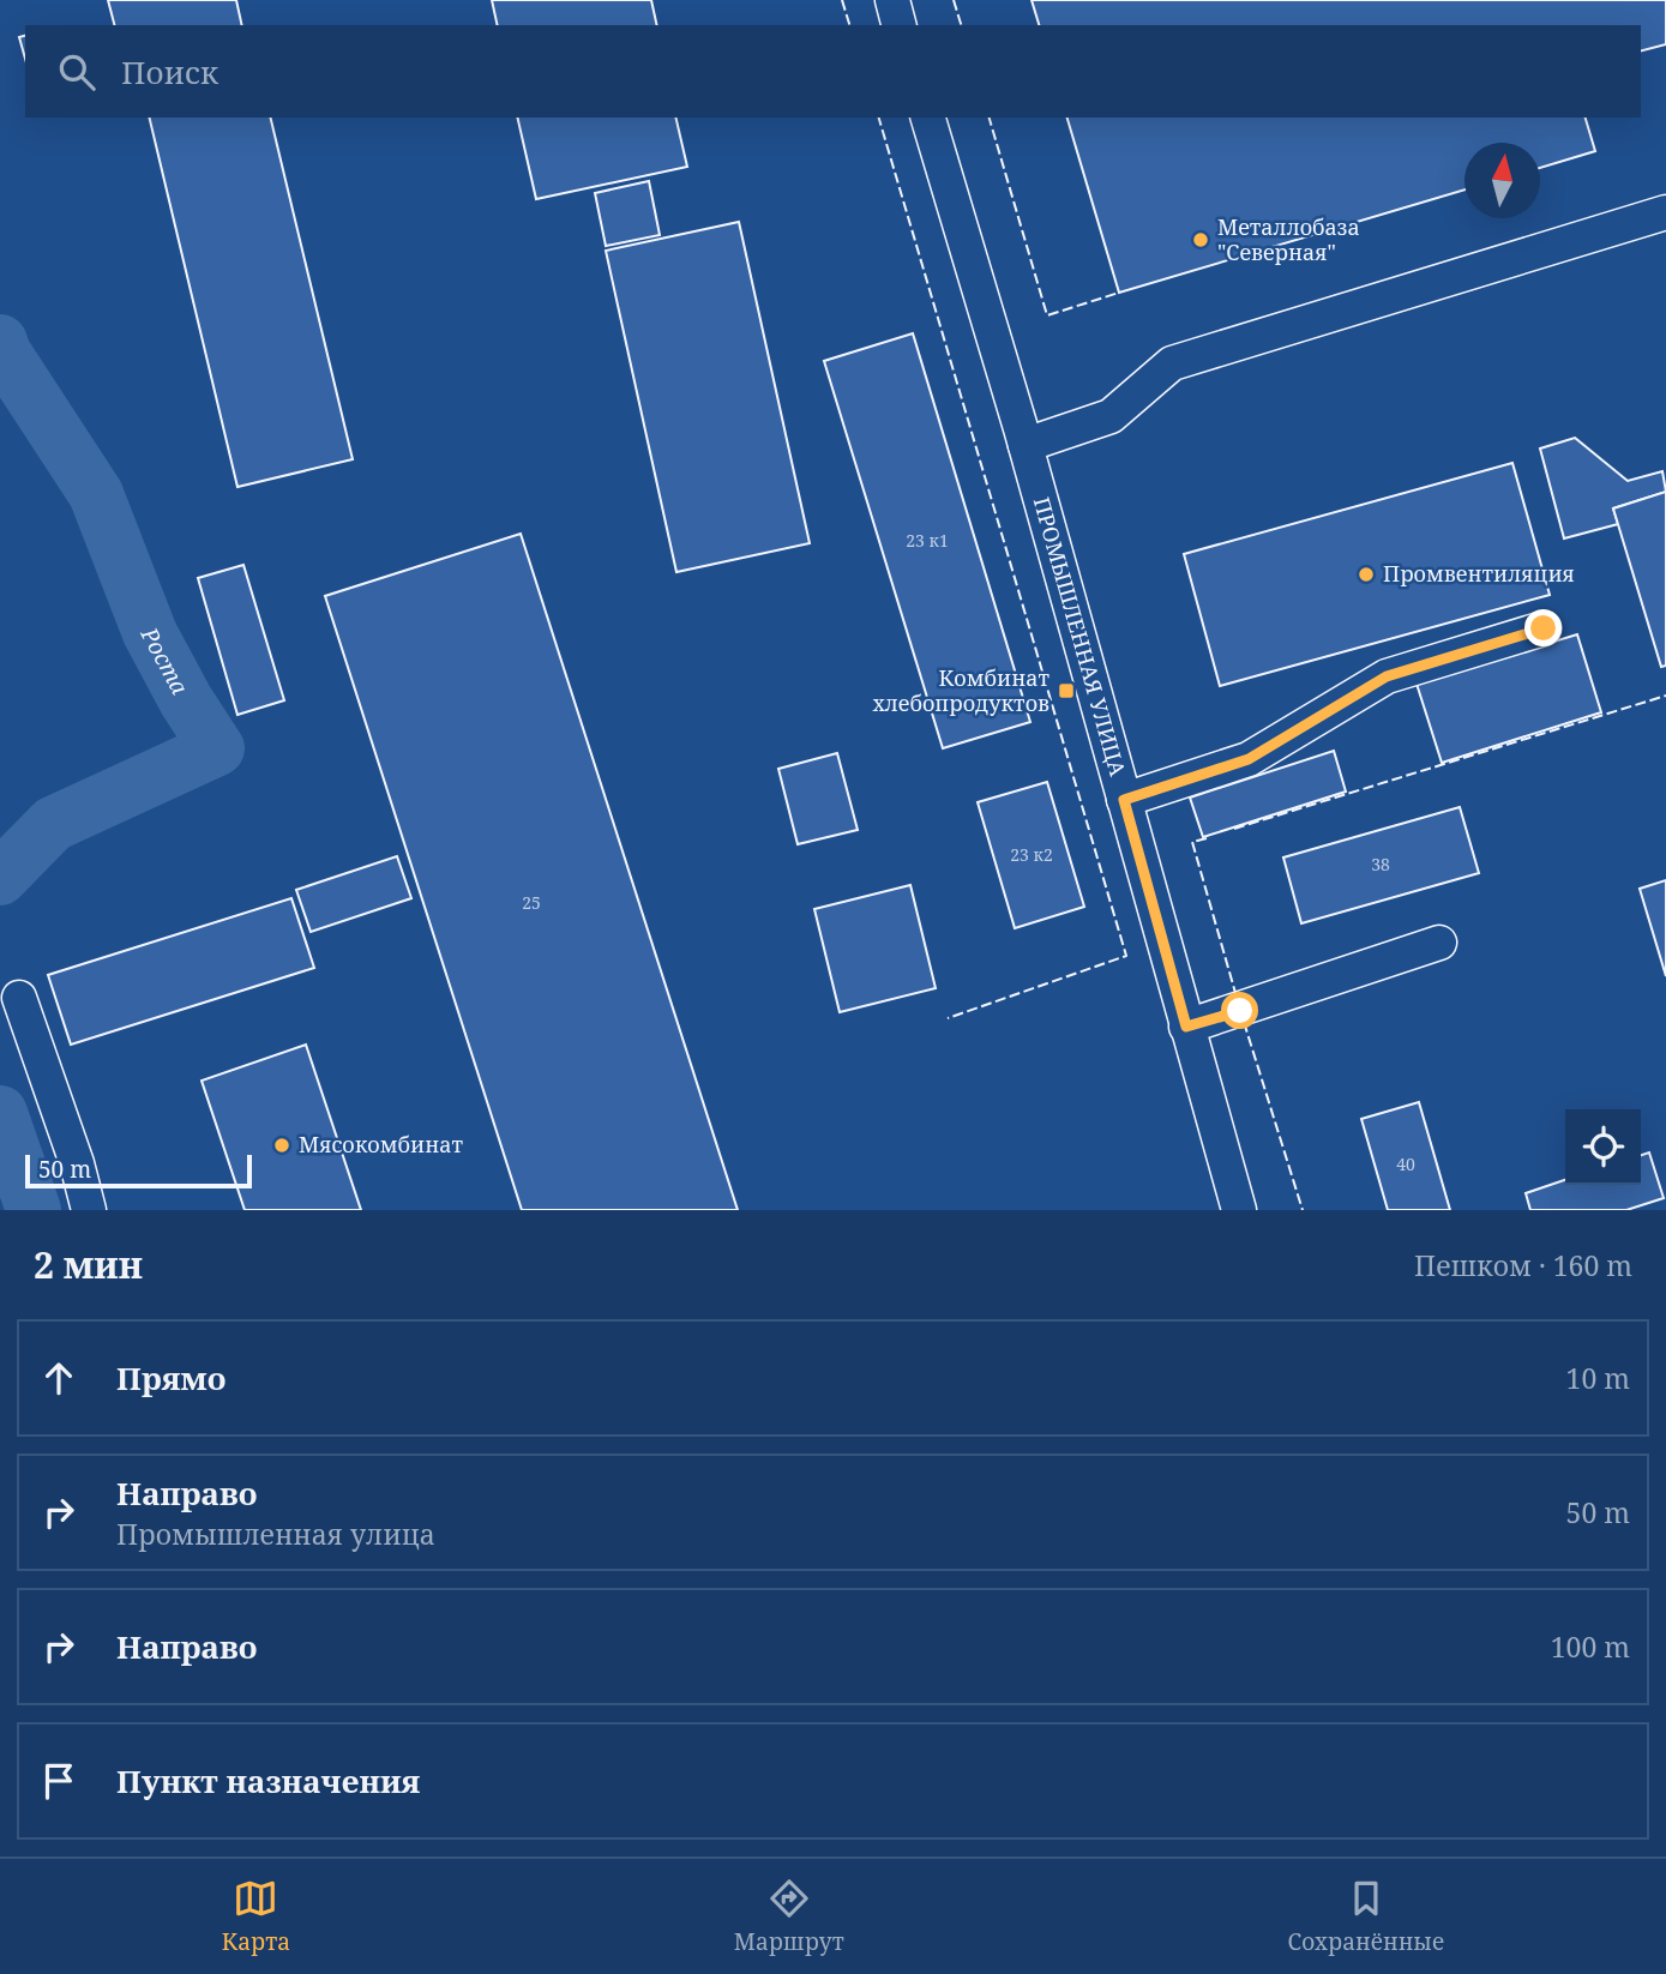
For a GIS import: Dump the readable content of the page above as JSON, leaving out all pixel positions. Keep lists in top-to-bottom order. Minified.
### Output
{"streets":{"street":["ПРОМЫШЛЕННАЯ УЛИЦА"]},"water":["Роста"],"places":{"other":["Металлобаза \"Северная\"","Промвентиляция","Мясокомбинат"],"transit":["Комбинат хлебопродуктов"]},"house_numbers":["23 к1","23 к2","38","25","40"],"scale_bar":"50 m","north":"top","page":{"search":"Поиск","scale":"50 m","heading":["2 мин","Пешком · 160 m"],"list":[["Прямо","10 m"],["Направо","Промышленная улица","50 m"],["Направо","100 m"],"Пункт назначения"],"nav":["Карта","Маршрут","Сохранённые"]}}
